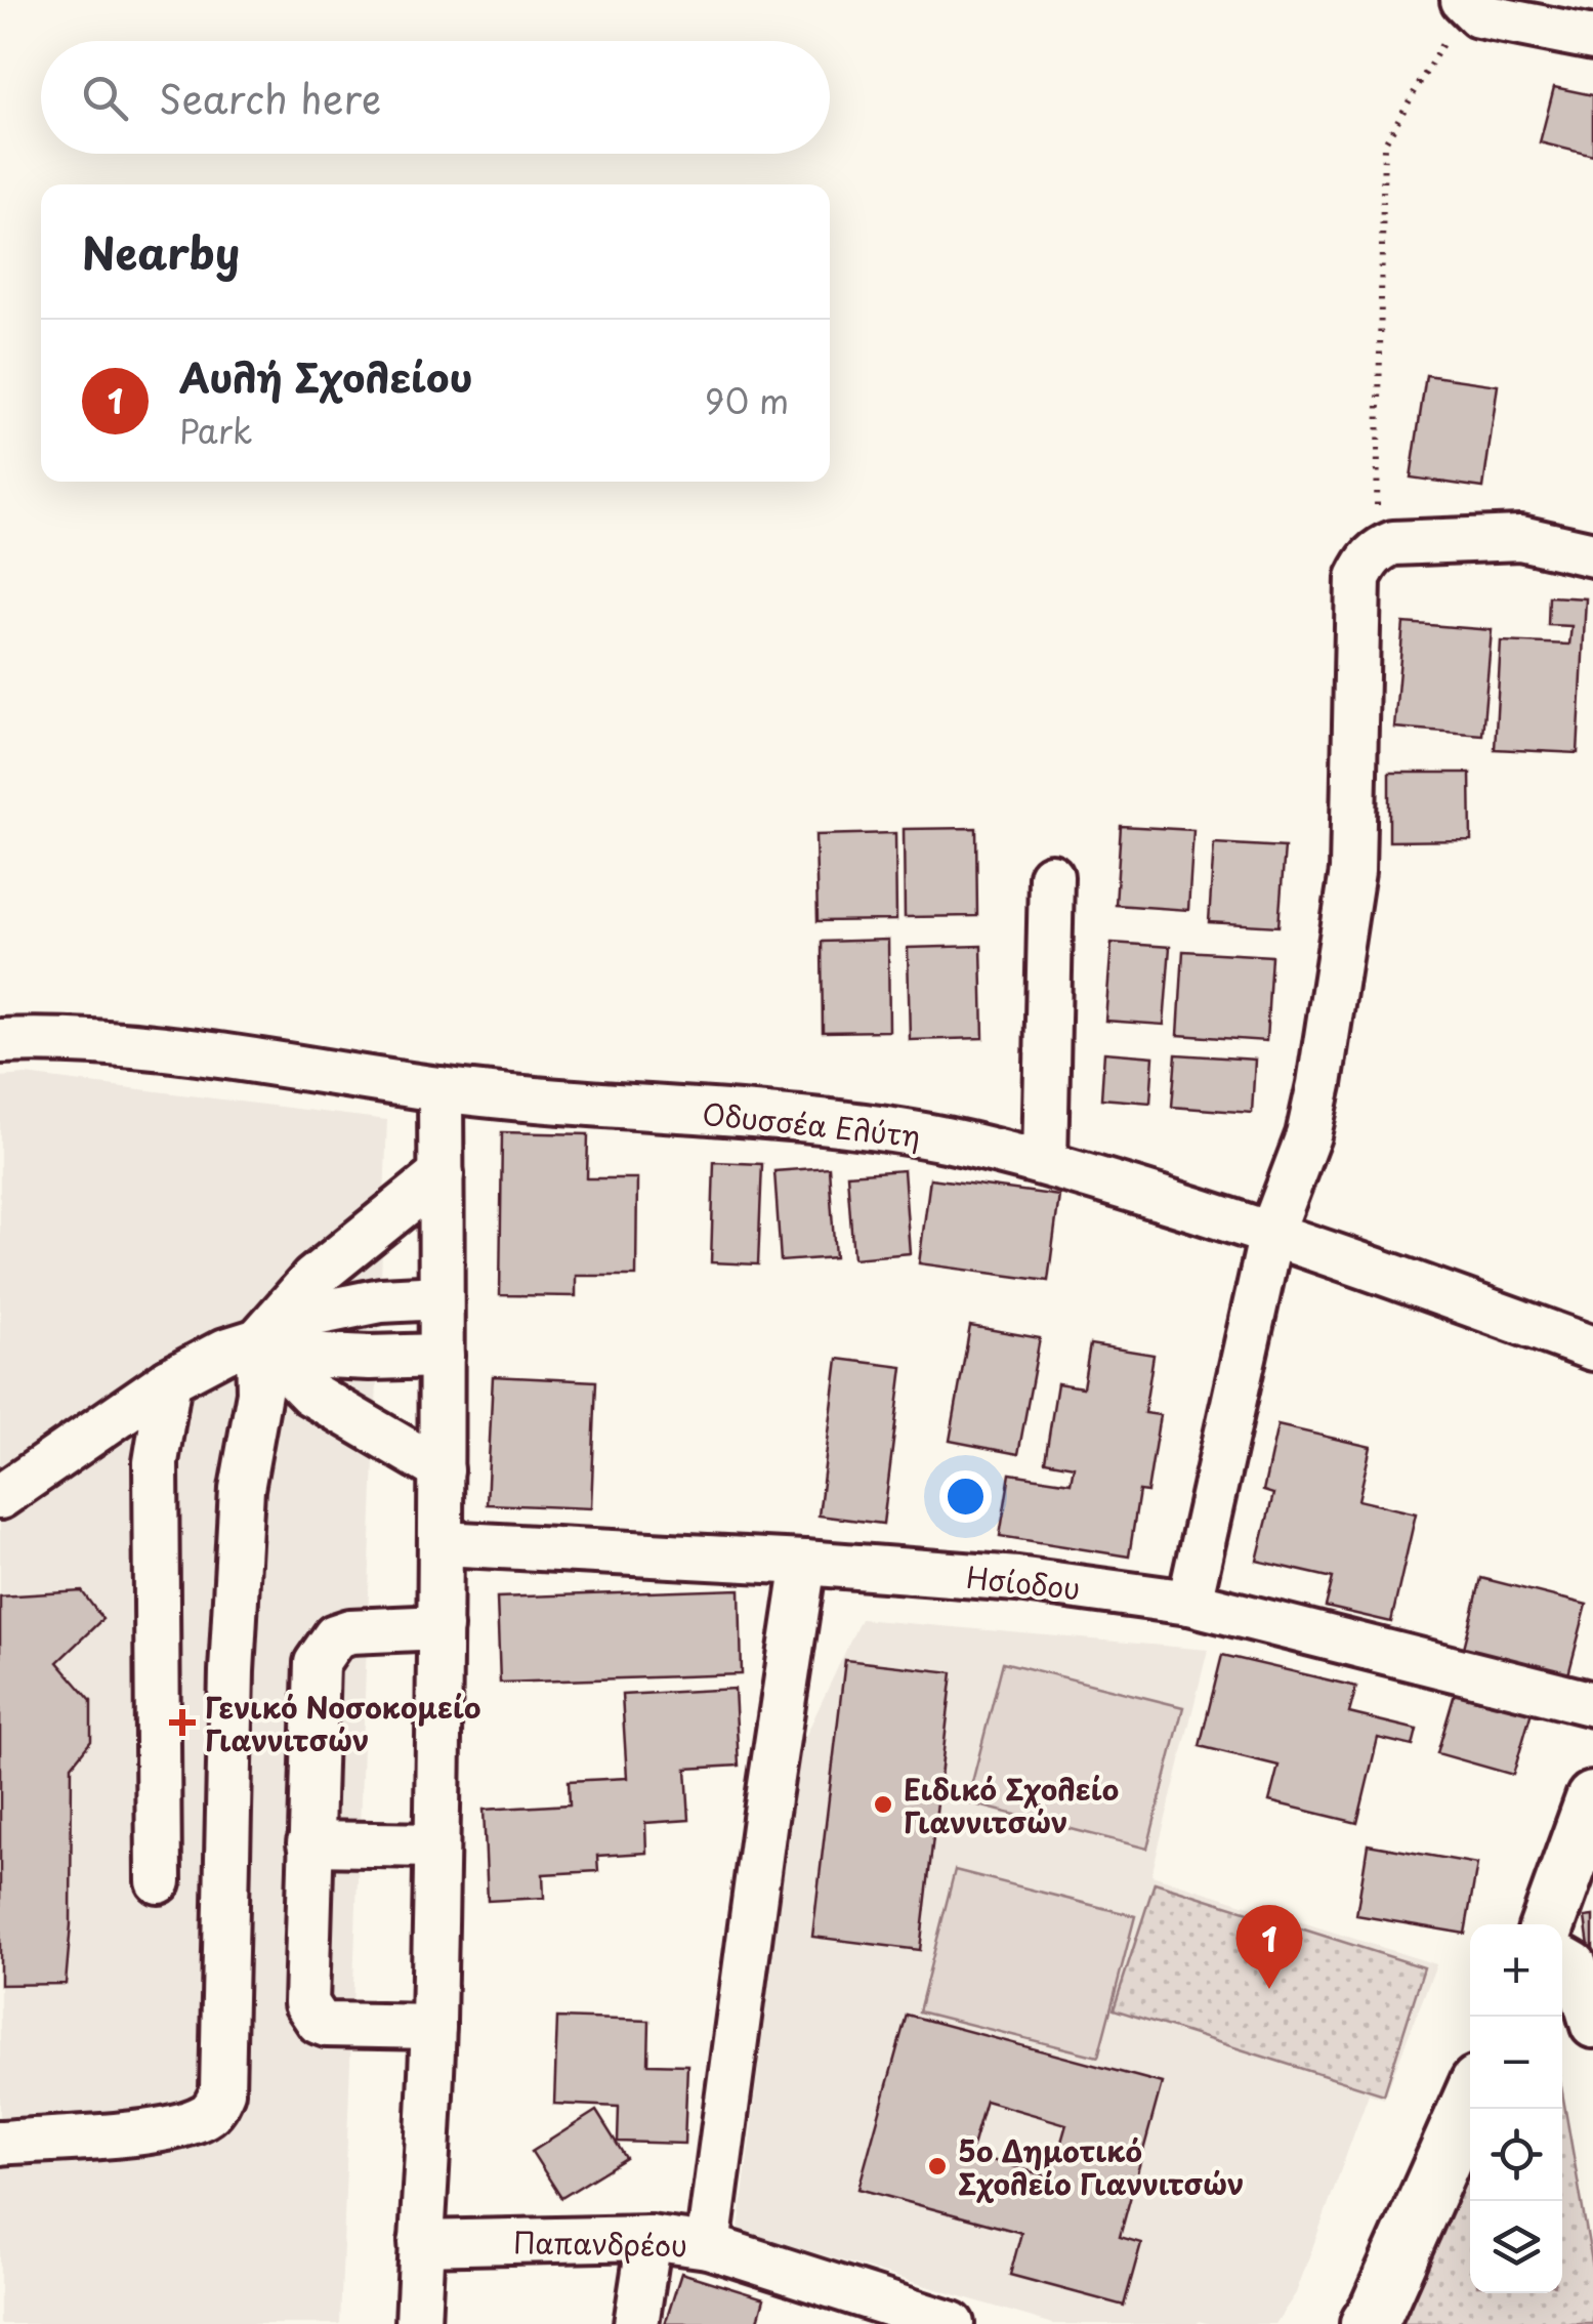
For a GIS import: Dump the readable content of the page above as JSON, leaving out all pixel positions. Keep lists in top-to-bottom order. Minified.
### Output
{"streets":{"street":["Οδυσσέα Ελύτη","Ησίοδου","Παπανδρέου"]},"places":{"health":["Γενικό Νοσοκομείο Γιαννιτσών"],"other":["Ειδικό Σχολείο Γιαννιτσών","5ο Δημοτικό Σχολείο Γιαννιτσών"]},"page":{"search":"Search here","heading":"Nearby","list":[{"mark":"1","name":"Αυλή Σχολείου","note":"Park","value":"90 m"}],"pins":"1","map_buttons":["+","−"]}}
